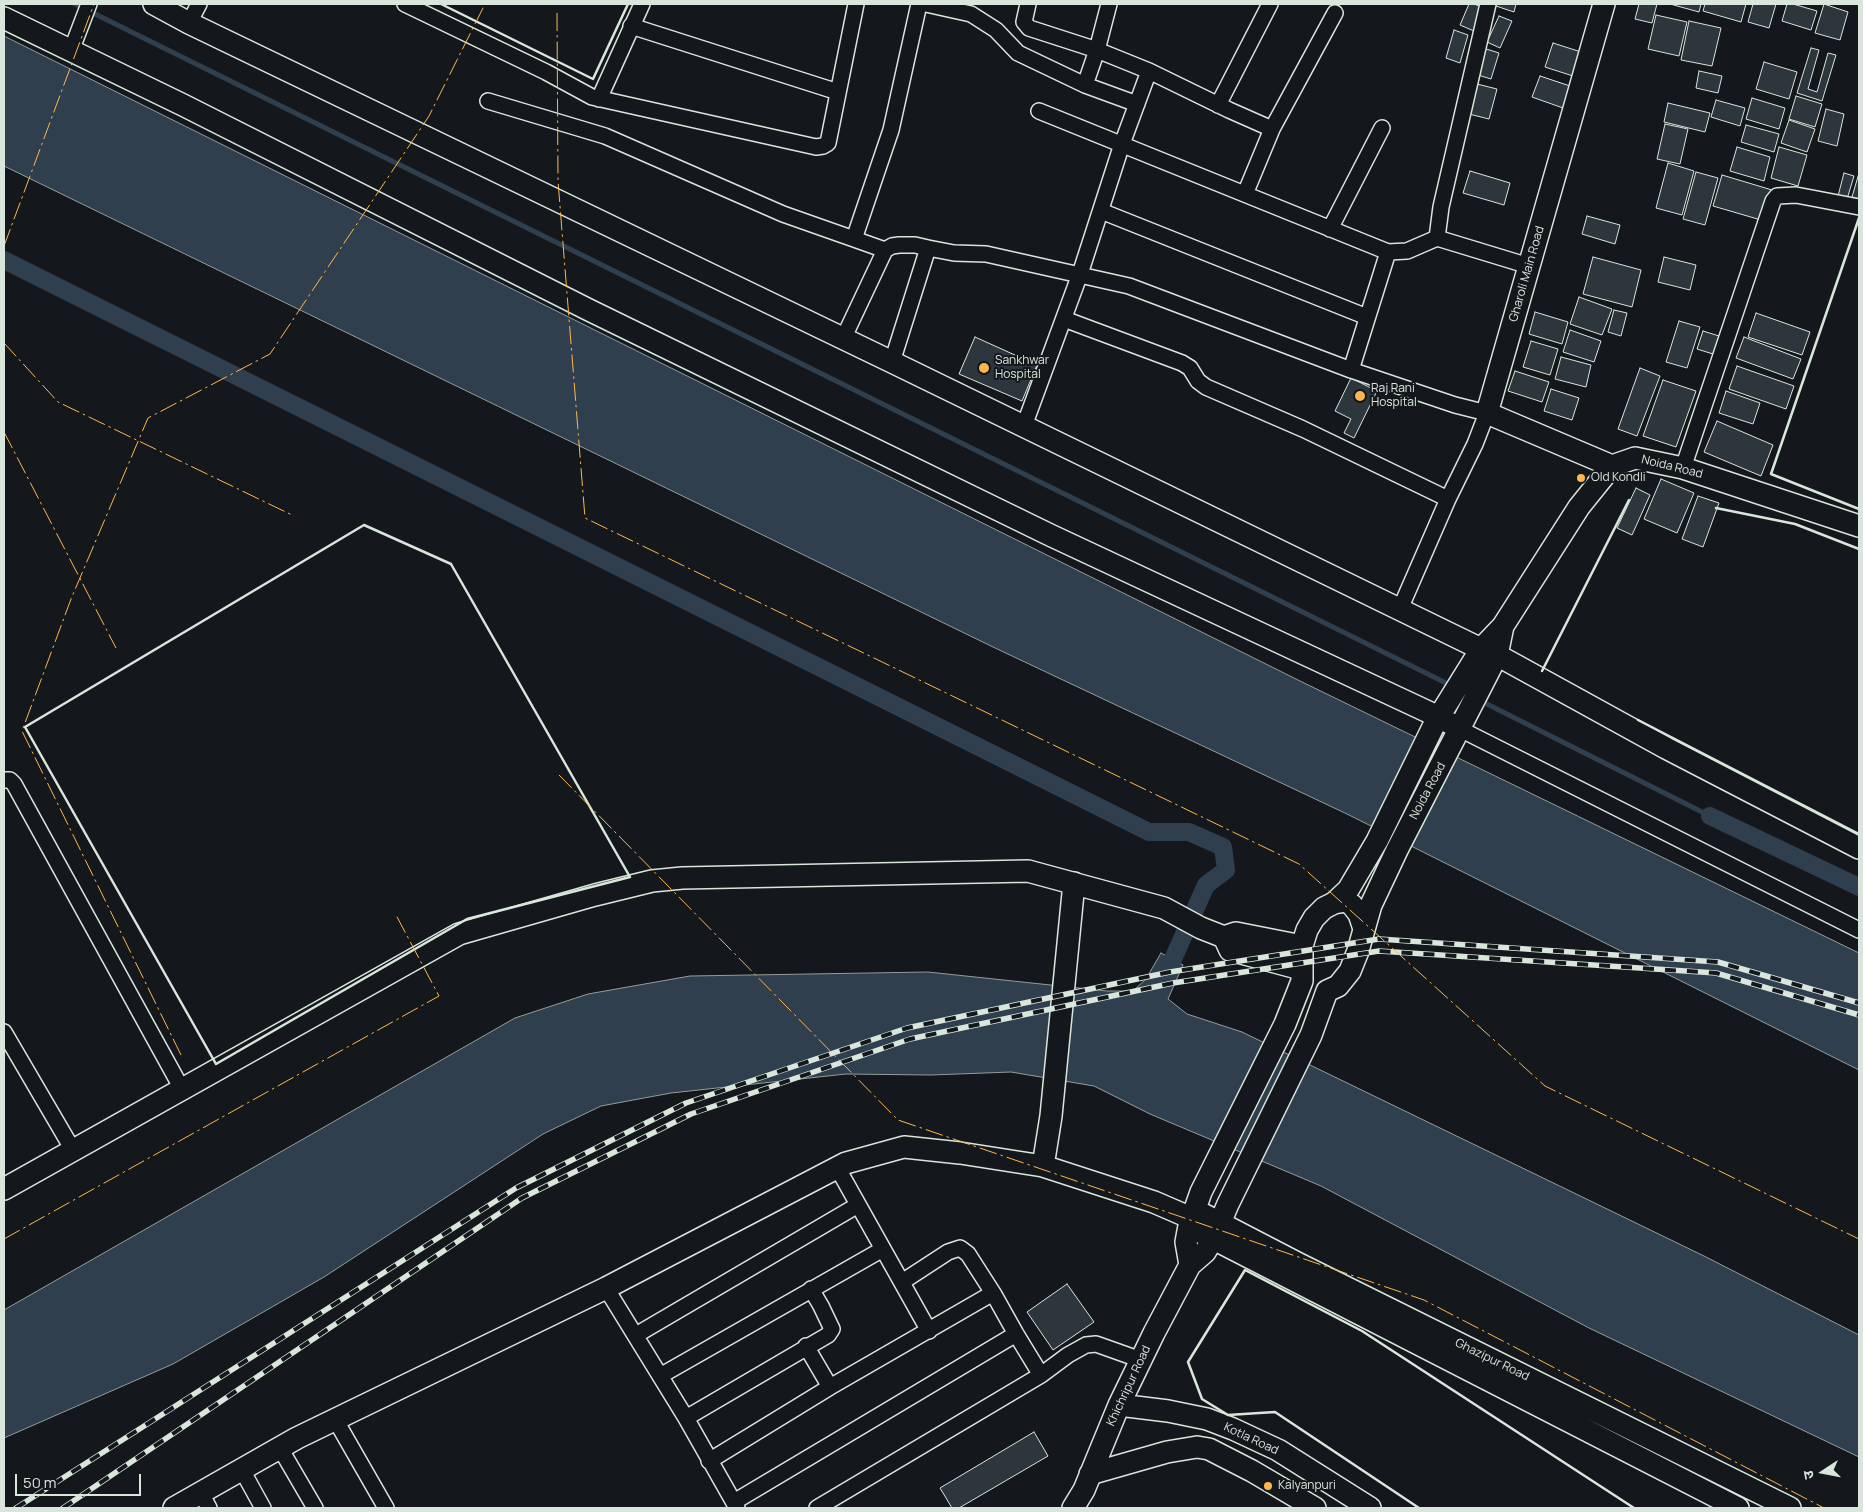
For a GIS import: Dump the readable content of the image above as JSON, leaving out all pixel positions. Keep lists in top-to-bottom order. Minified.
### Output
{"streets":{"street":["Gharoli Main Road","Noida Road","Ghazipur Road","Khichripur Road","Kotla Road"]},"crossings":[["Noida Road","Khichripur Road"],["Ghazipur Road","Khichripur Road"],["Khichripur Road","Kotla Road"]],"places":["Sankhwar Hospital","Raj Rani Hospital","Old Kondli","Kalyanpuri"],"scale_bar":"50 m","north":"left"}
